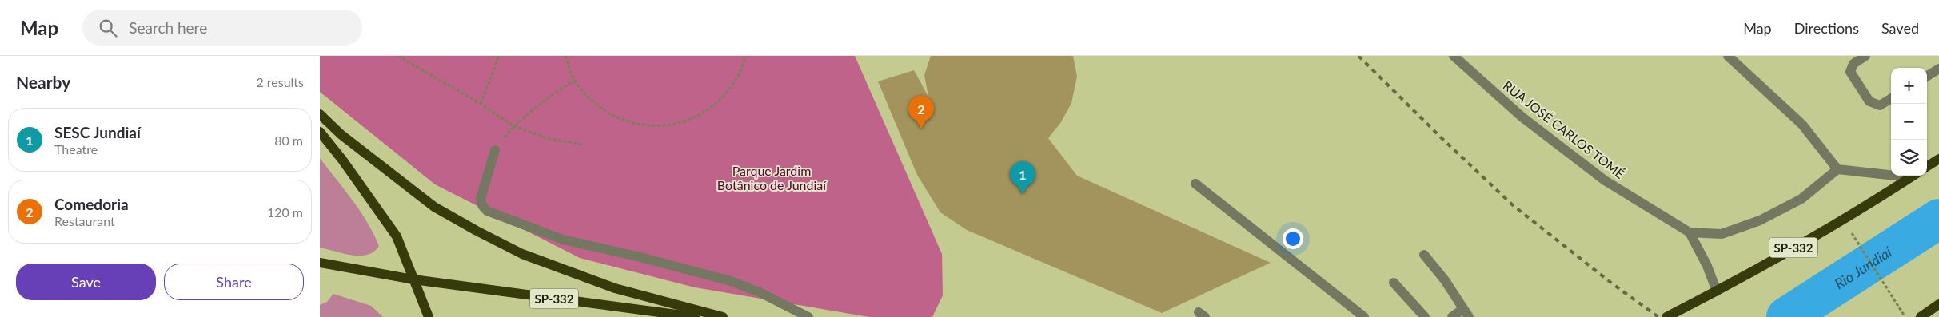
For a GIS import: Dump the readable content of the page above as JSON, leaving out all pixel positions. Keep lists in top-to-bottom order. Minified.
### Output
{"streets":{"main road":["SP-332"],"street":["RUA JOSÉ CARLOS TOMÉ"]},"water":["Rio Jundiaí"],"parks":["Parque Jardim Botânico de Jundiaí"],"page":{"header":"Map","search":"Search here","nav":["Map","Directions","Saved"],"heading":["Nearby","2 results"],"map_buttons":["+","−"],"pins":["2","1"],"list":[{"mark":"1","name":"SESC Jundiaí","note":"Theatre","value":"80 m"},{"mark":"2","name":"Comedoria","note":"Restaurant","value":"120 m"}],"buttons":["Save","Share"]}}
